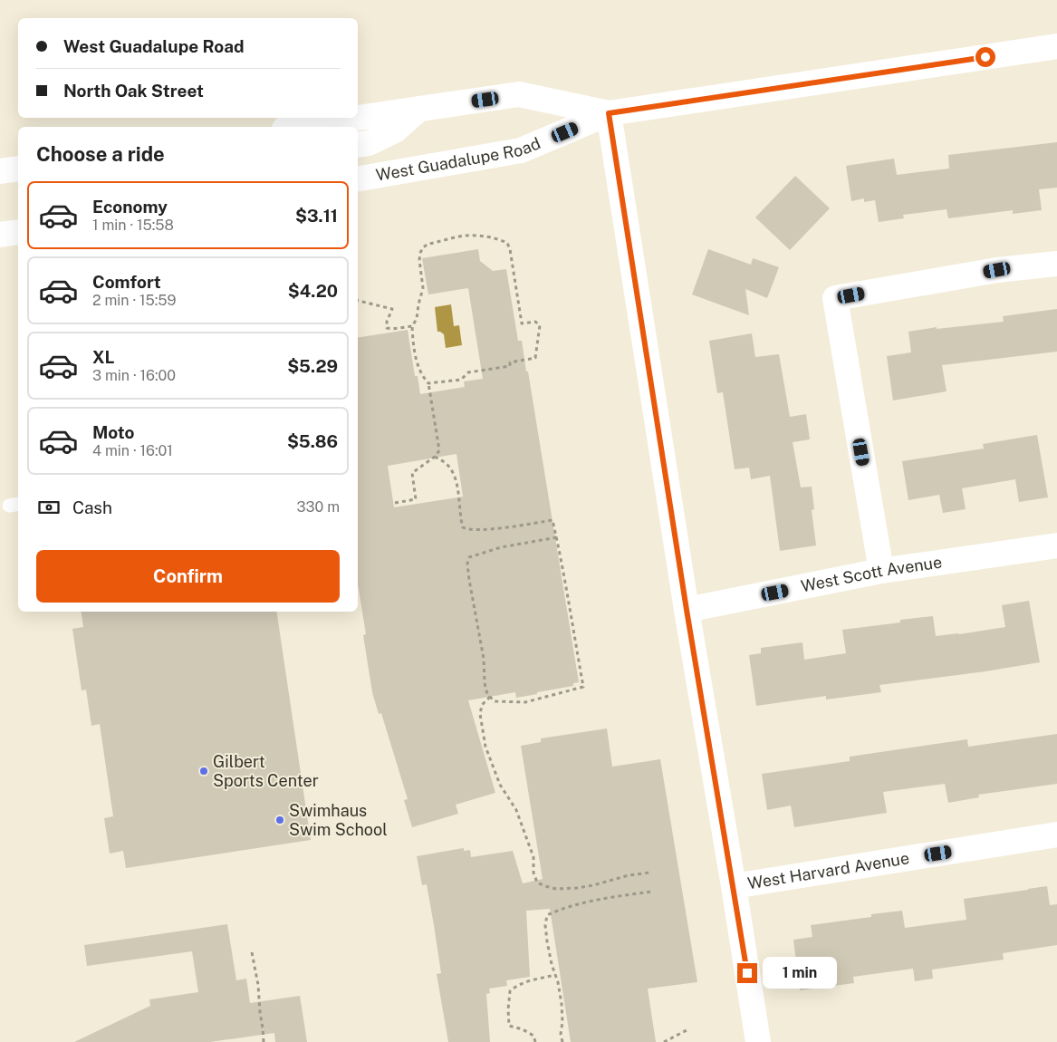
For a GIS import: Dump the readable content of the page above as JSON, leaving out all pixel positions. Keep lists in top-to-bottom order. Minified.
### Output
{"streets":{"street":["West Guadalupe Road","West Scott Avenue","West Harvard Avenue"]},"places":["Gilbert Sports Center","Swimhaus Swim School"],"page":{"banner":["West Guadalupe Road","North Oak Street"],"heading":"Choose a ride","list":[{"name":"Economy","note":"1 min · 15:58","value":"$3.11"},{"name":"Comfort","note":"2 min · 15:59","value":"$4.20"},{"name":"XL","note":"3 min · 16:00","value":"$5.29"},{"name":"Moto","note":"4 min · 16:01","value":"$5.86"}],"pay":["Cash","330 m"],"buttons":"Confirm","bubble":"1 min"}}
